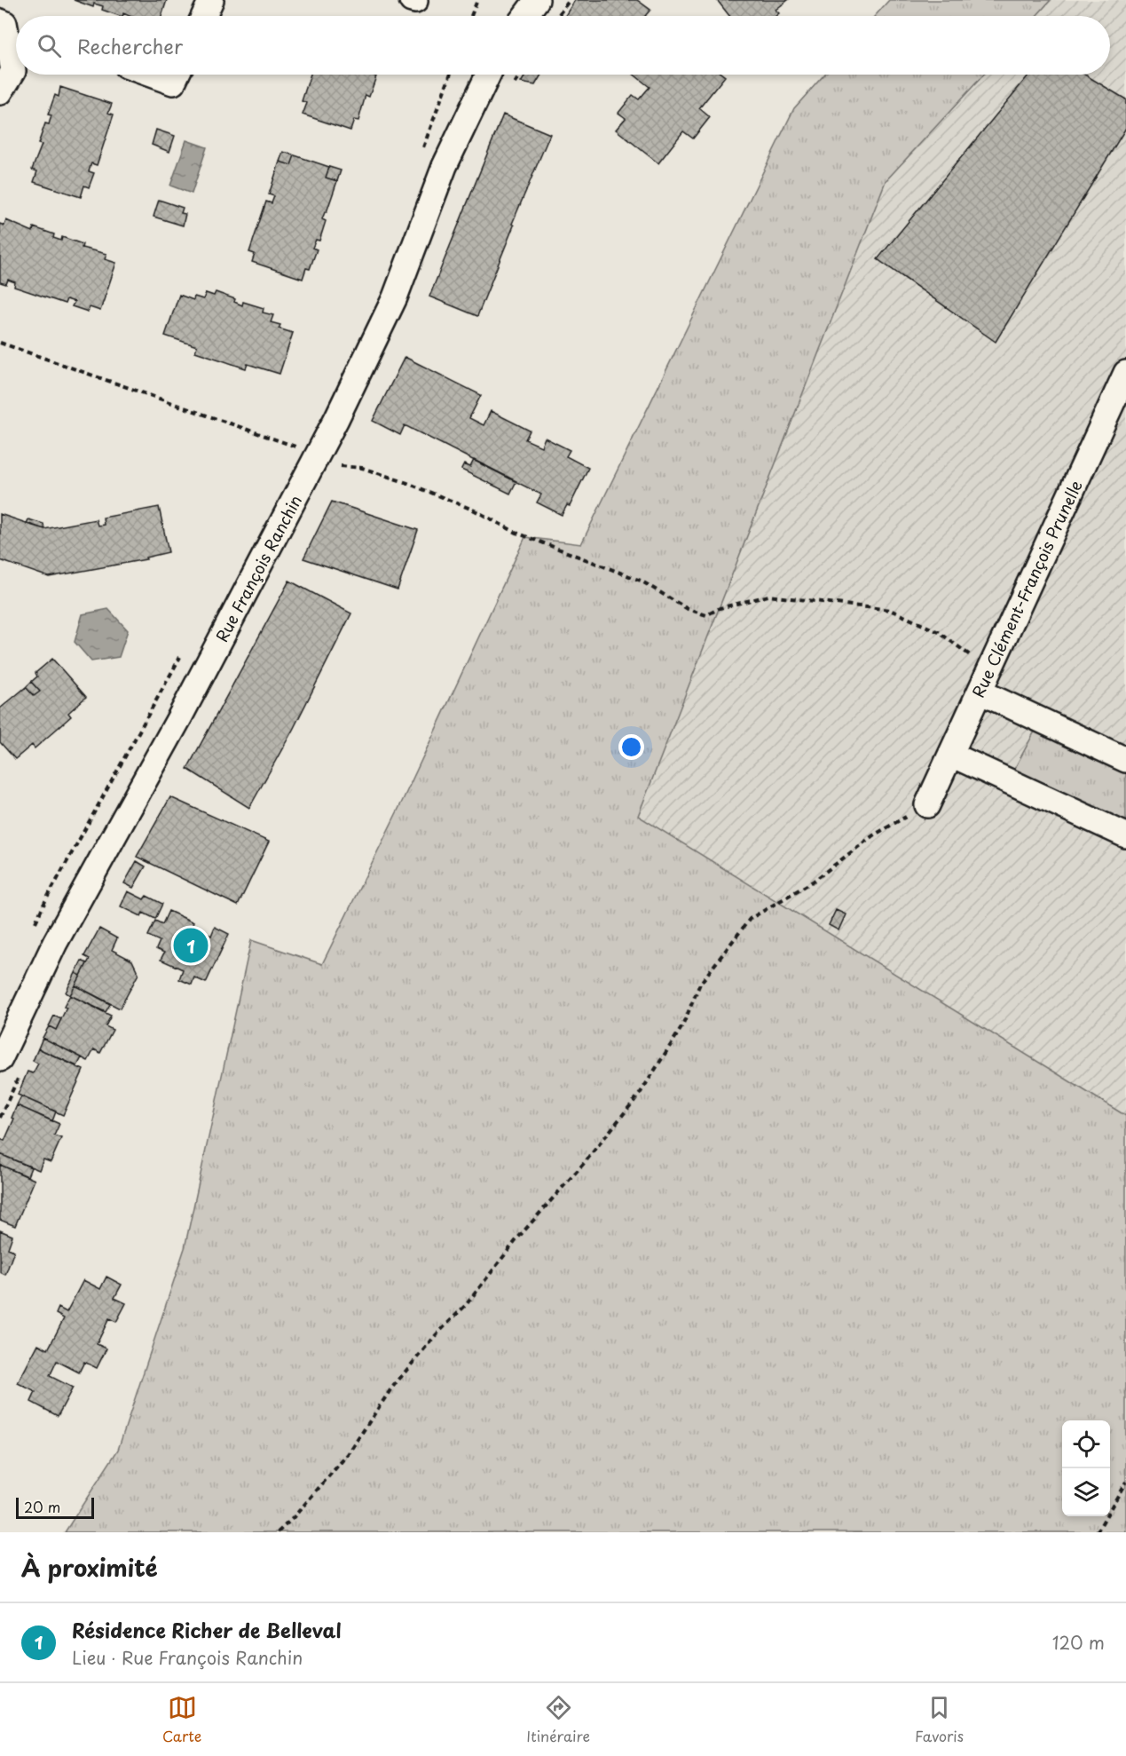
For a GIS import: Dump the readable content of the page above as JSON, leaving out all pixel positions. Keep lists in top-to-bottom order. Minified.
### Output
{"streets":{"street":["Rue François Ranchin","Rue Clément-François Prunelle"]},"scale_bar":"20 m","page":{"search":"Rechercher","pins":"1","scale":"20 m","heading":"À proximité","list":[{"mark":"1","name":"Résidence Richer de Belleval","note":"Lieu · Rue François Ranchin","value":"120 m"}],"nav":["Carte","Itinéraire","Favoris"]}}
